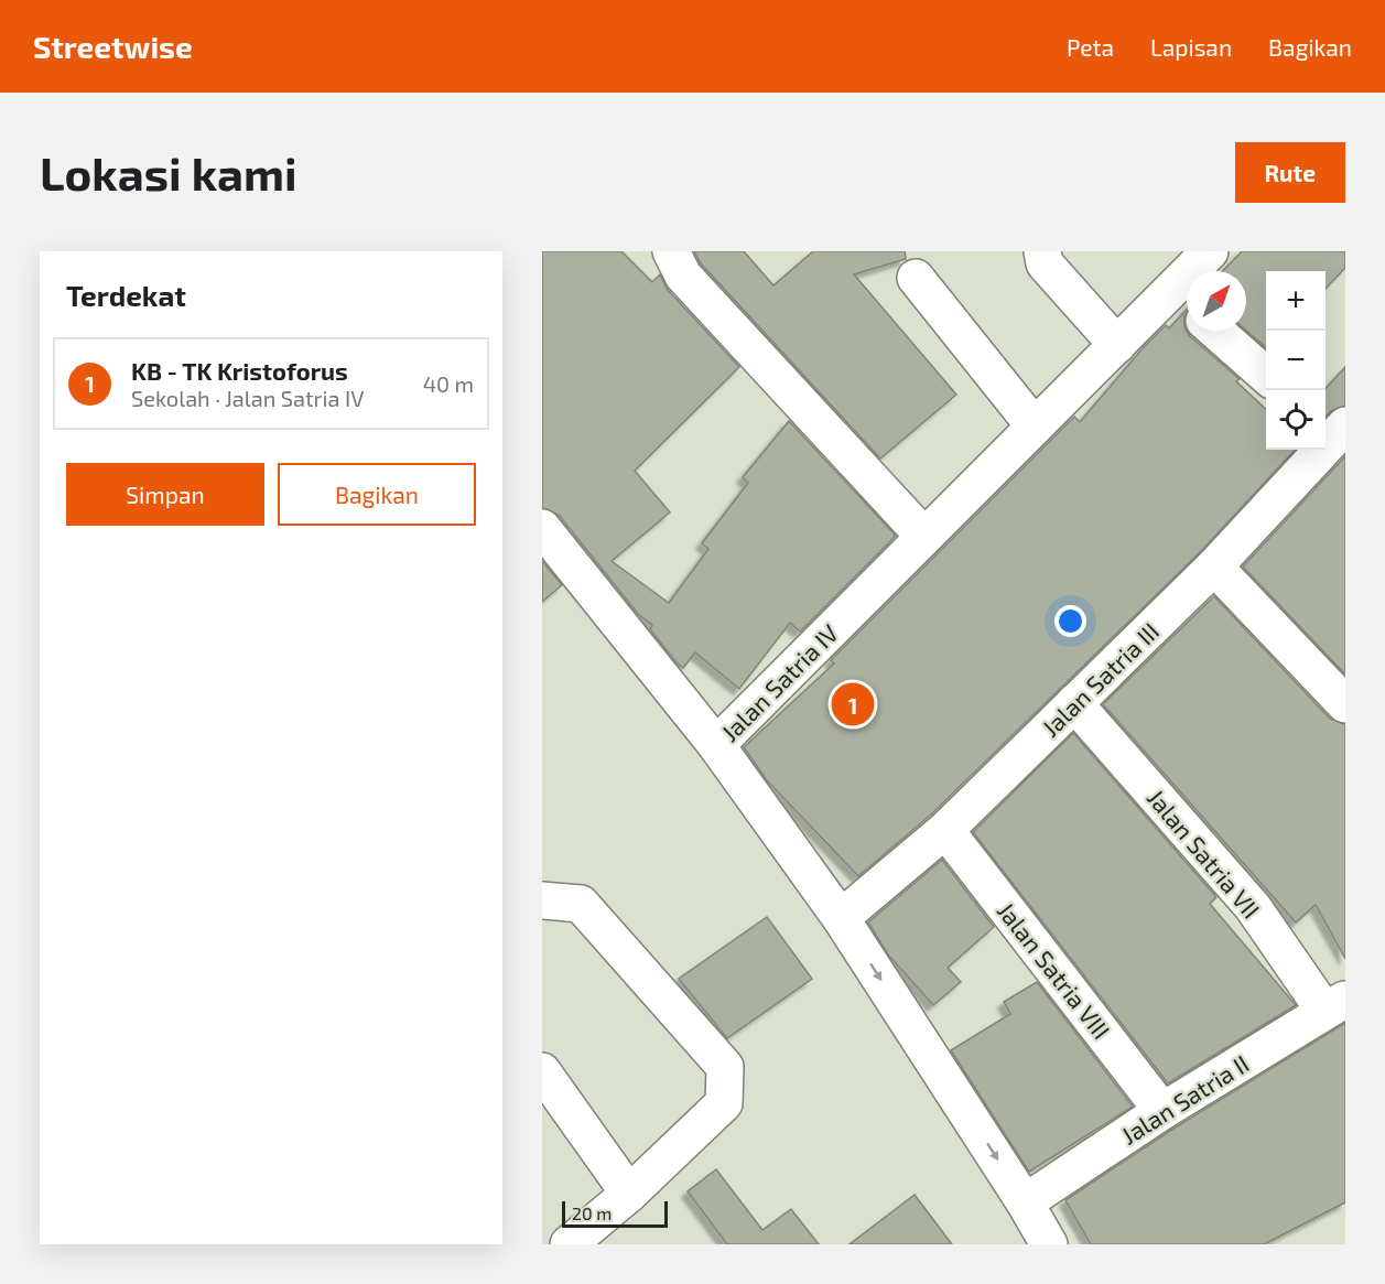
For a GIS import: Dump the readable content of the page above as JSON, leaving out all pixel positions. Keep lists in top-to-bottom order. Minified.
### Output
{"streets":{"street":["Jalan Satria III","Jalan Satria IV","Jalan Satria VII","Jalan Satria VIII","Jalan Satria II"]},"crossings":[["Jalan Satria III","Jalan Satria IV"],["Jalan Satria III","Jalan Satria VII"],["Jalan Satria III","Jalan Satria VIII"],["Jalan Satria IV","Jalan Satria II"],["Jalan Satria VII","Jalan Satria II"],["Jalan Satria VIII","Jalan Satria II"]],"scale_bar":"20 m","north":"top right","page":{"header":"Streetwise","nav":["Peta","Lapisan","Bagikan"],"buttons":["Rute",["Simpan","Bagikan"]],"title":"Lokasi kami","heading":"Terdekat","map_buttons":["+","−"],"list":[{"mark":"1","name":"KB - TK Kristoforus","note":"Sekolah · Jalan Satria IV","value":"40 m"}],"pins":"1","scale":"20 m"}}
